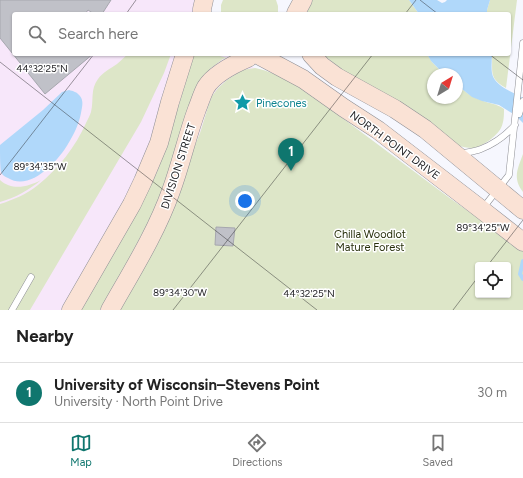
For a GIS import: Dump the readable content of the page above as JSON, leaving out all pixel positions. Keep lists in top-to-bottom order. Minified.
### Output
{"streets":{"street":["NORTH POINT DRIVE","DIVISION STREET"]},"parks":["Chilla Woodlot Mature Forest"],"places":{"place":["Pinecones"]},"north":"top right","page":{"search":"Search here","pins":"1","heading":"Nearby","list":[{"mark":"1","name":"University of Wisconsin–Stevens Point","note":"University · North Point Drive","value":"30 m"}],"nav":["Map","Directions","Saved"]},"coordinates":["44°32'25\"N","89°34'35\"W","89°34'25\"W","89°34'30\"W"]}
